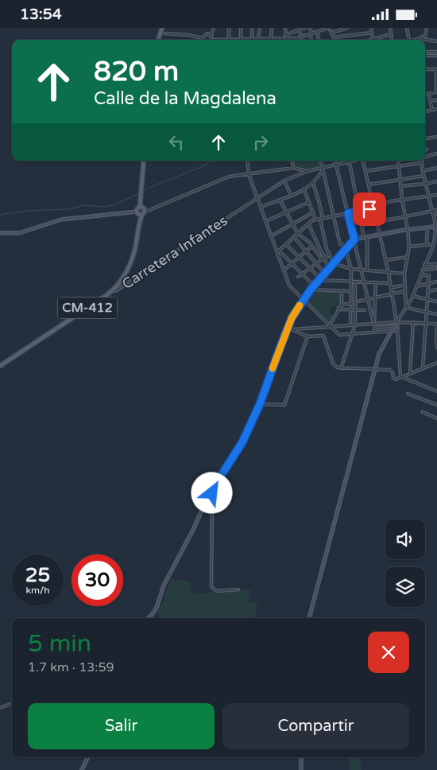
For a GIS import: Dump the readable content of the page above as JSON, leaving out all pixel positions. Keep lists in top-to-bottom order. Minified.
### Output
{"streets":{"main road":["CM-412"],"street":["Carretera Infantes"]},"page":{"status":"13:54","turn":["820 m","Calle de la Magdalena"],"speed":"25 km/h","limit":"30","heading":["5 min","1.7 km · 13:59"],"buttons":["Salir","Compartir"]}}
